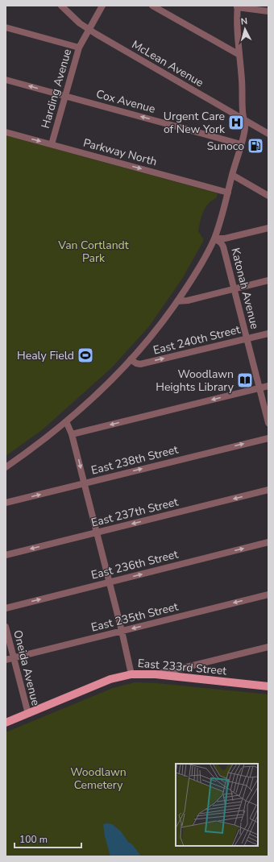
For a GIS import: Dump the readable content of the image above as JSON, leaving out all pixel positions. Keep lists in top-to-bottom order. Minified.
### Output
{"streets":{"main road":["East 233rd Street"],"street":["McLean Avenue","Harding Avenue","Cox Avenue","Parkway North","Katonah Avenue","East 240th Street","East 238th Street","East 237th Street","East 236th Street","East 235th Street","Oneida Avenue"]},"crossings":[["McLean Avenue","Harding Avenue"],["Harding Avenue","Cox Avenue"],["Harding Avenue","Parkway North"],["Katonah Avenue","East 240th Street"],["East 235th Street","Oneida Avenue"],["East 233rd Street","Oneida Avenue"]],"one_way":["Cox Avenue","Parkway North","East 237th Street","East 236th Street"],"parks":["Van Cortlandt Park","Woodlawn Cemetery"],"places":{"hospital":["Urgent Care of New York"],"fuel station":["Sunoco"],"sports":["Healy Field"],"library":["Woodlawn Heights Library"]},"scale_bar":"100 m","north":"top"}
